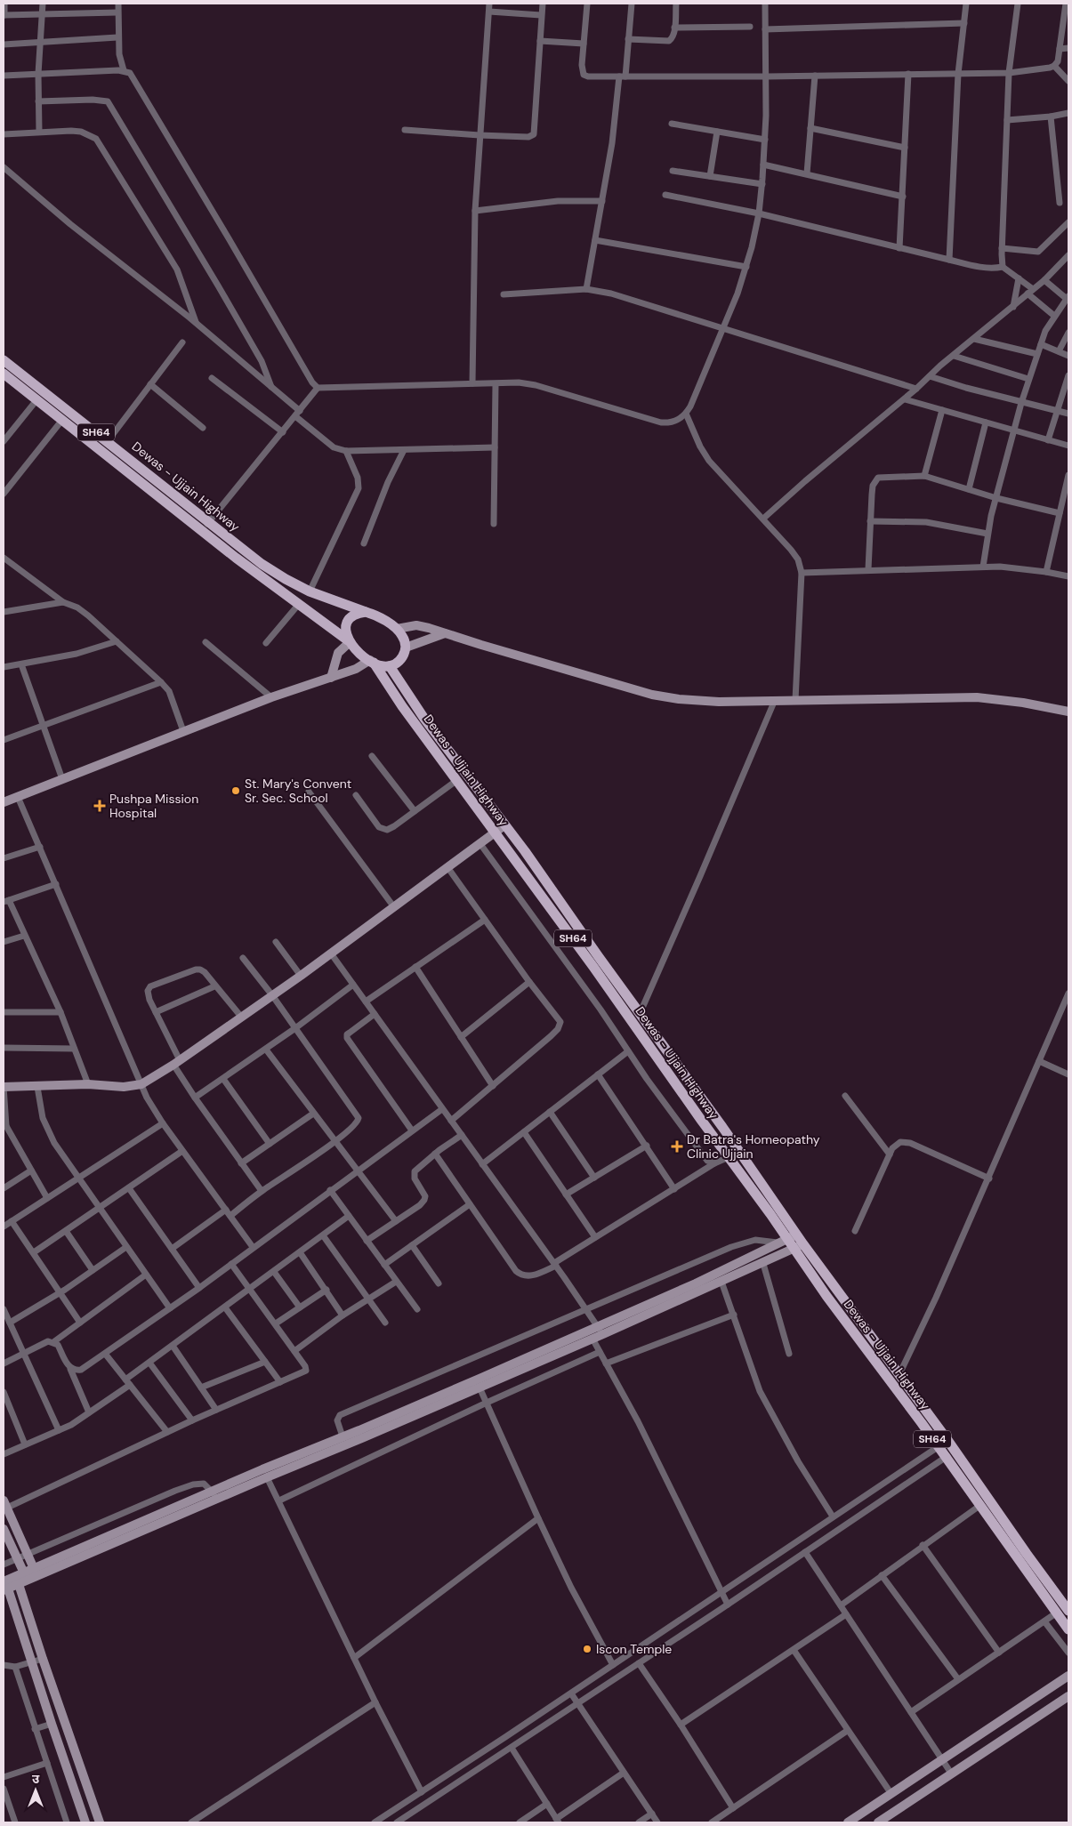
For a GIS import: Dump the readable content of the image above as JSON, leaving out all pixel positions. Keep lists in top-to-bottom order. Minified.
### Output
{"streets":{"main road":["SH64","Dewas - Ujjain Highway"]},"places":{"other":["St. Mary's Convent Sr. Sec. School","Iscon Temple"],"health":["Pushpa Mission Hospital","Dr Batra's Homeopathy Clinic Ujjain"]},"north":"top"}
